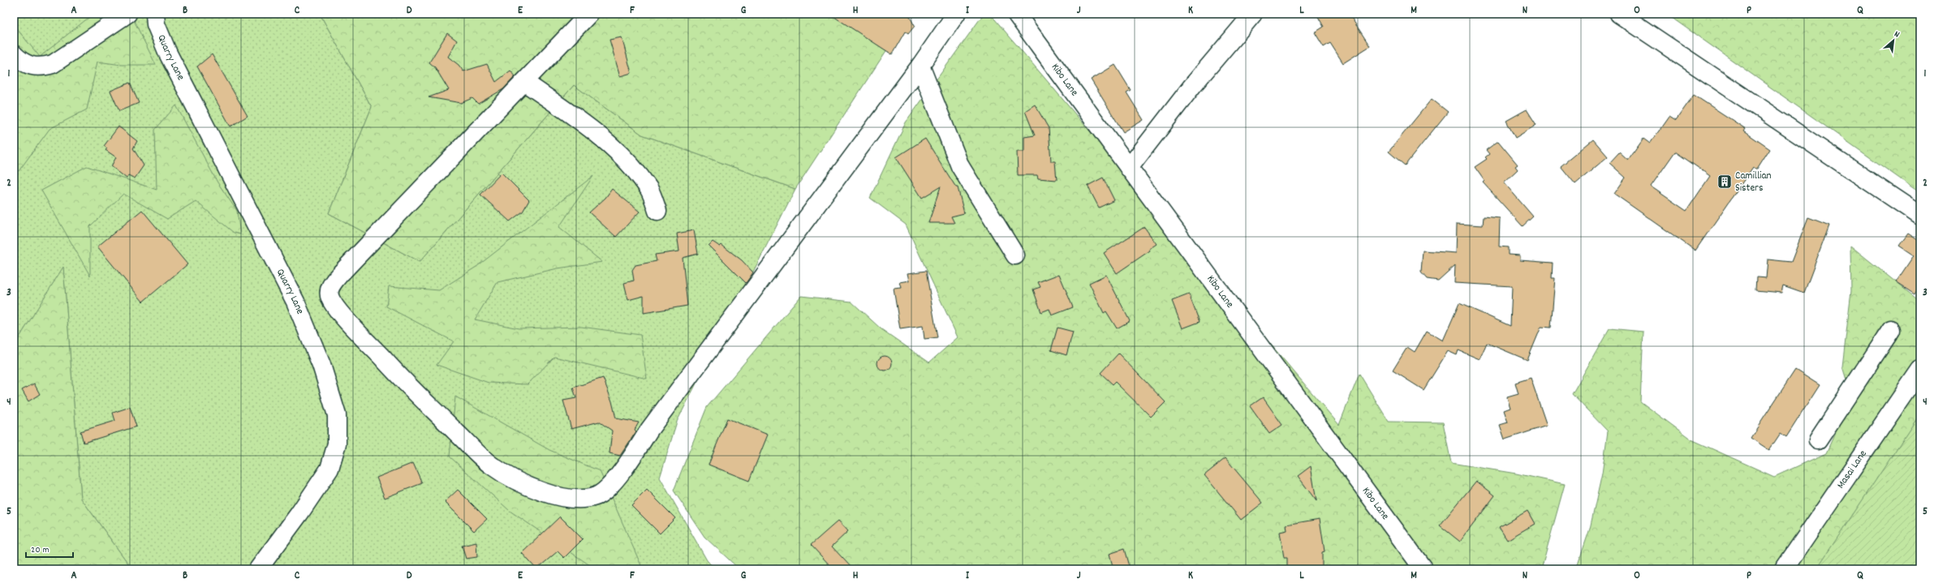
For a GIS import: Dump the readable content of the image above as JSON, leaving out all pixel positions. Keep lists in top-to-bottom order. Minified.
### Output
{"streets":{"street":["Quarry Lane","Kibo Lane","Masai Lane"]},"places":{"building":["Camillian Sisters"]},"scale_bar":"20 m","north":"top right","grid":{"columns":["A","B","C","D","E","F","G","H","I","J","K","L","M","N","O","P","Q"],"rows":["1","2","3","4","5"]}}
